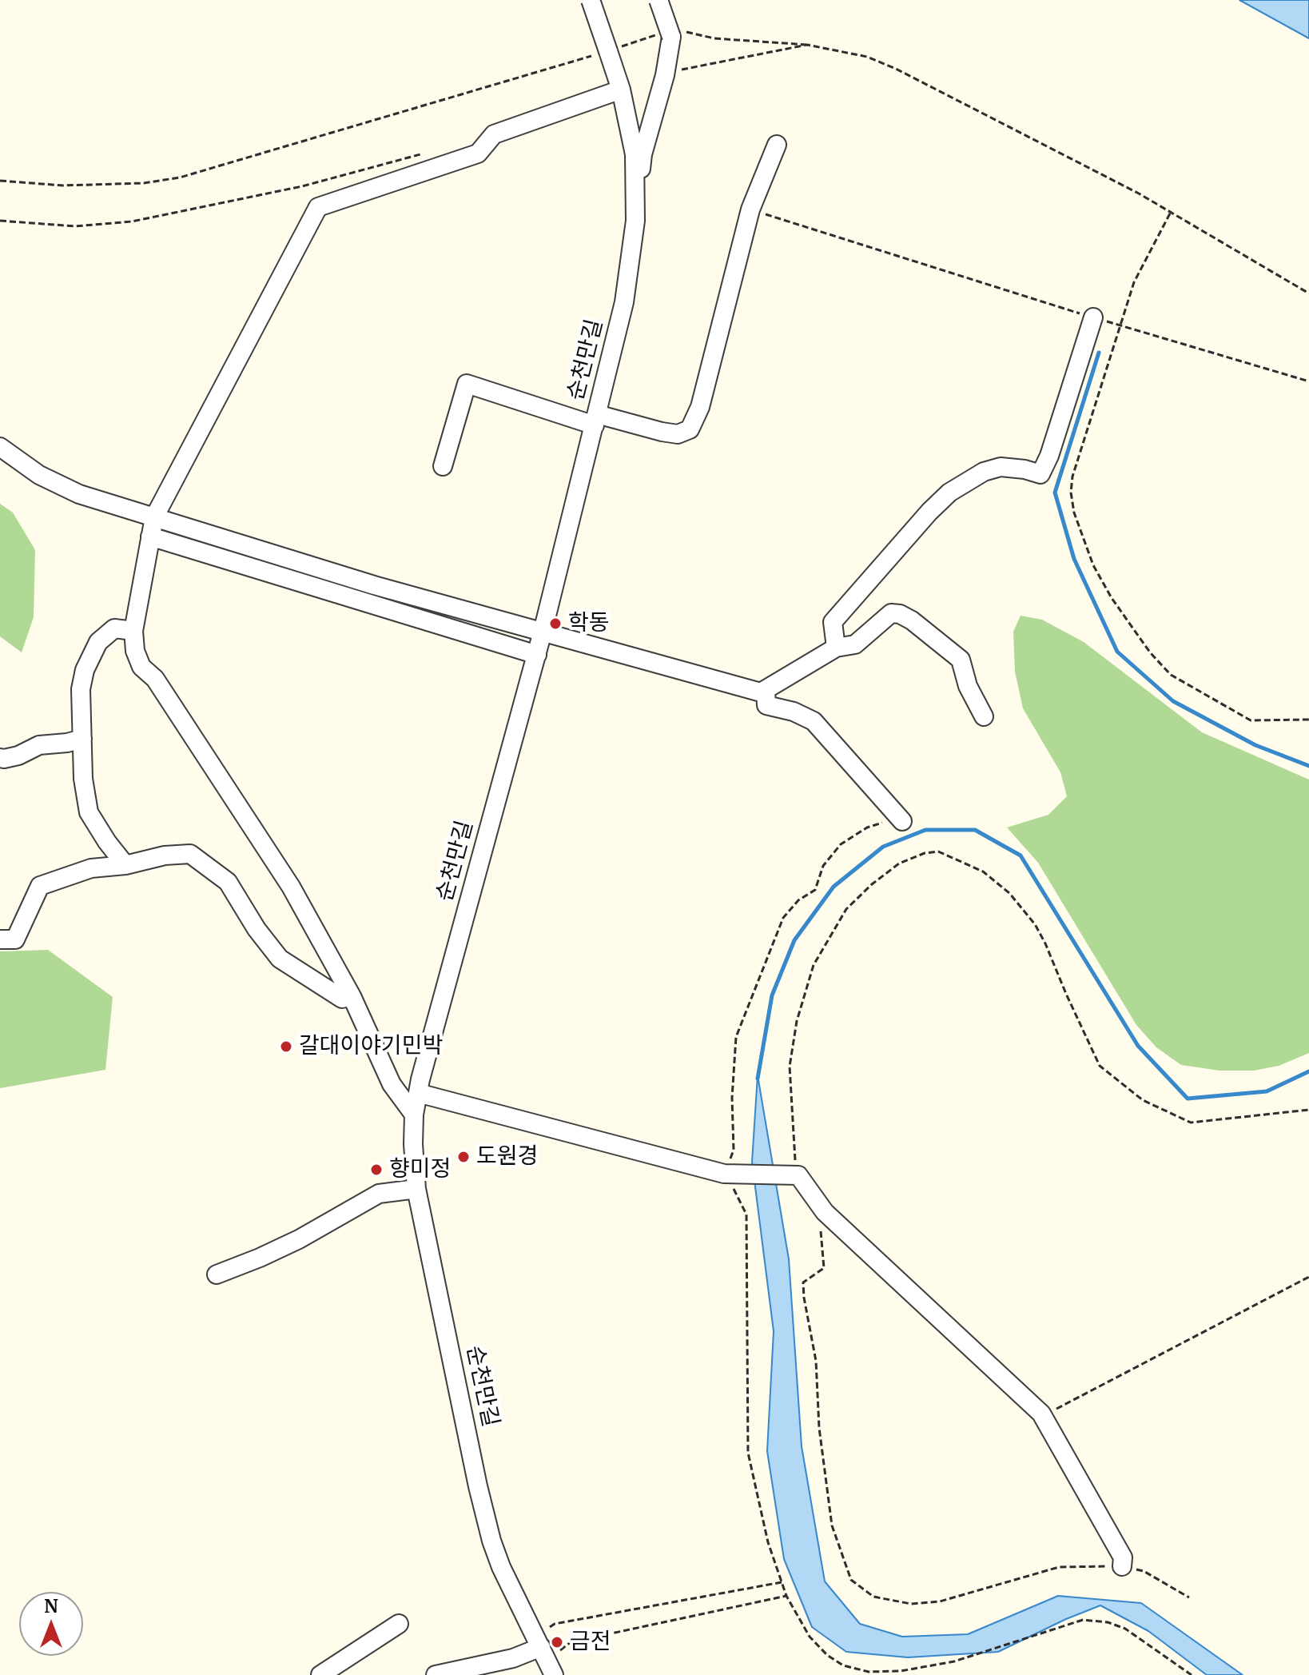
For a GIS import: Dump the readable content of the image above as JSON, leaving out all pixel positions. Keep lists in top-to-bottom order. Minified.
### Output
{"streets":{"street":["순천만길"]},"places":["학동","갈대이야기민박","도원경","향미정","금전"],"north":"top"}
